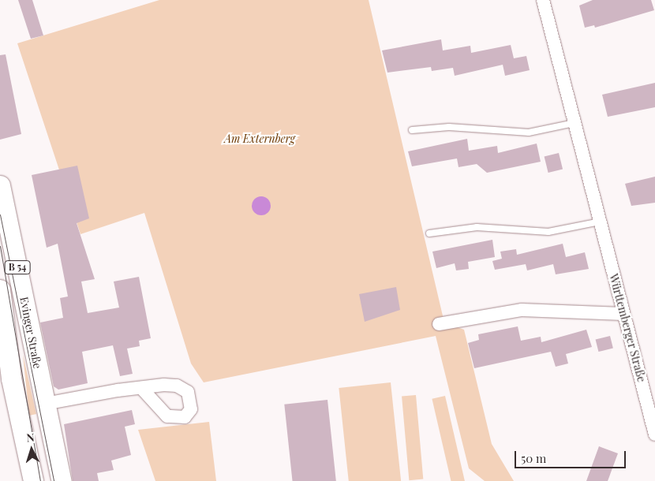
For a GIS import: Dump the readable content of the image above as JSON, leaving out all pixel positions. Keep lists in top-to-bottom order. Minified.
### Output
{"streets":{"main road":["B 54","Evinger Straße"],"street":["Württemberger Straße"]},"parks":["Am Externberg"],"scale_bar":"50 m","north":"top"}
